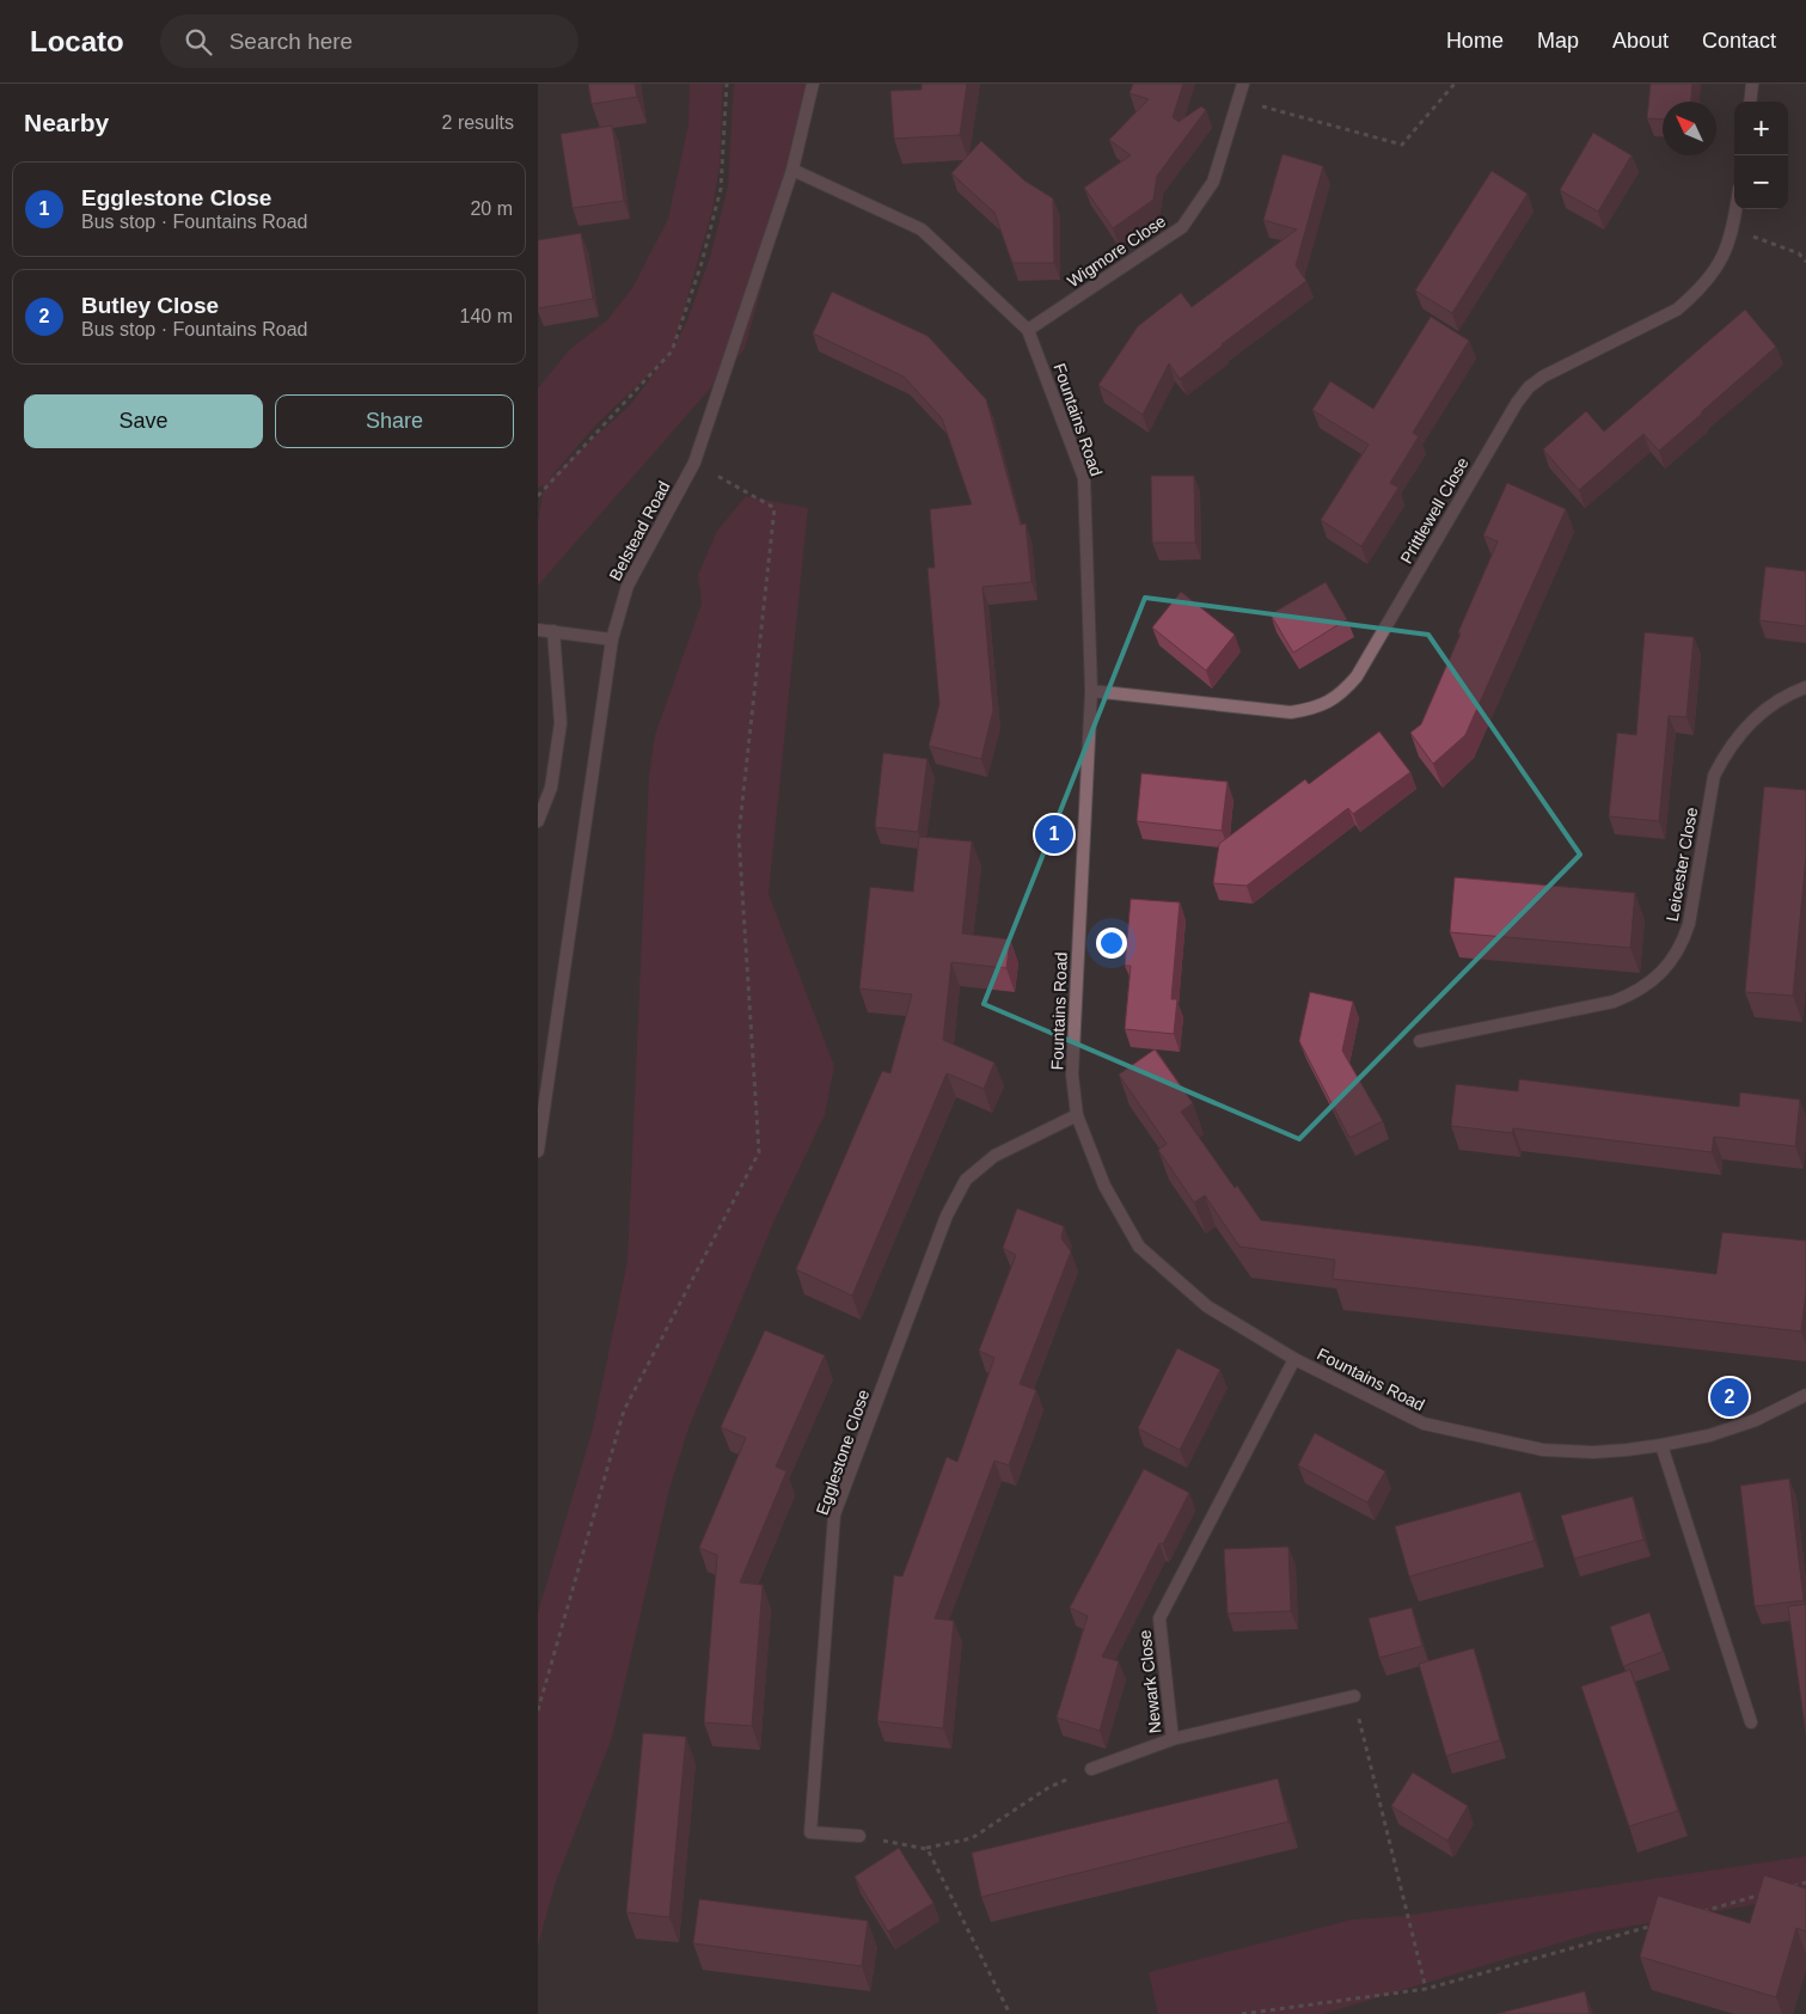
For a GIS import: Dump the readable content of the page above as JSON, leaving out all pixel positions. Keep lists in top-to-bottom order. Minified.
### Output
{"streets":{"street":["Wigmore Close","Fountains Road","Prittlewell Close","Belstead Road","Leicester Close","Egglestone Close","Newark Close"]},"crossings":[["Wigmore Close","Fountains Road"],["Fountains Road","Prittlewell Close"],["Fountains Road","Belstead Road"],["Fountains Road","Egglestone Close"],["Fountains Road","Newark Close"]],"north":"top left","page":{"header":"Locato","search":"Search here","nav":["Home","Map","About","Contact"],"heading":["Nearby","2 results"],"map_buttons":["+","−"],"list":[{"mark":"1","name":"Egglestone Close","note":"Bus stop · Fountains Road","value":"20 m"},{"mark":"2","name":"Butley Close","note":"Bus stop · Fountains Road","value":"140 m"}],"buttons":["Save","Share"],"pins":["1","2"]}}
